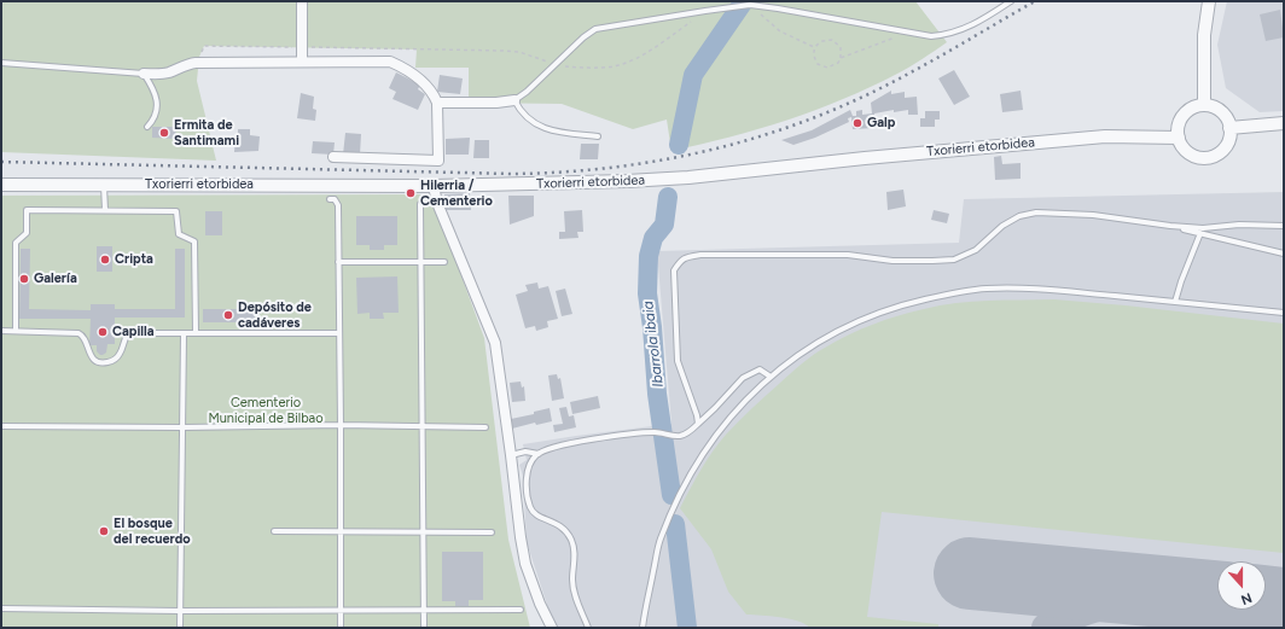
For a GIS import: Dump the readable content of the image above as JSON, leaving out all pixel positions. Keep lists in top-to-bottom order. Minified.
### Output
{"streets":{"street":["Txorierri etorbidea"]},"water":["Ibarrola ibaia"],"parks":["Cementerio Municipal de Bilbao"],"places":["Galp","Ermita de Santimami","Hilerria / Cementerio","Cripta","Galería","Depósito de cadáveres","Capilla","El bosque del recuerdo"],"north":"bottom"}
